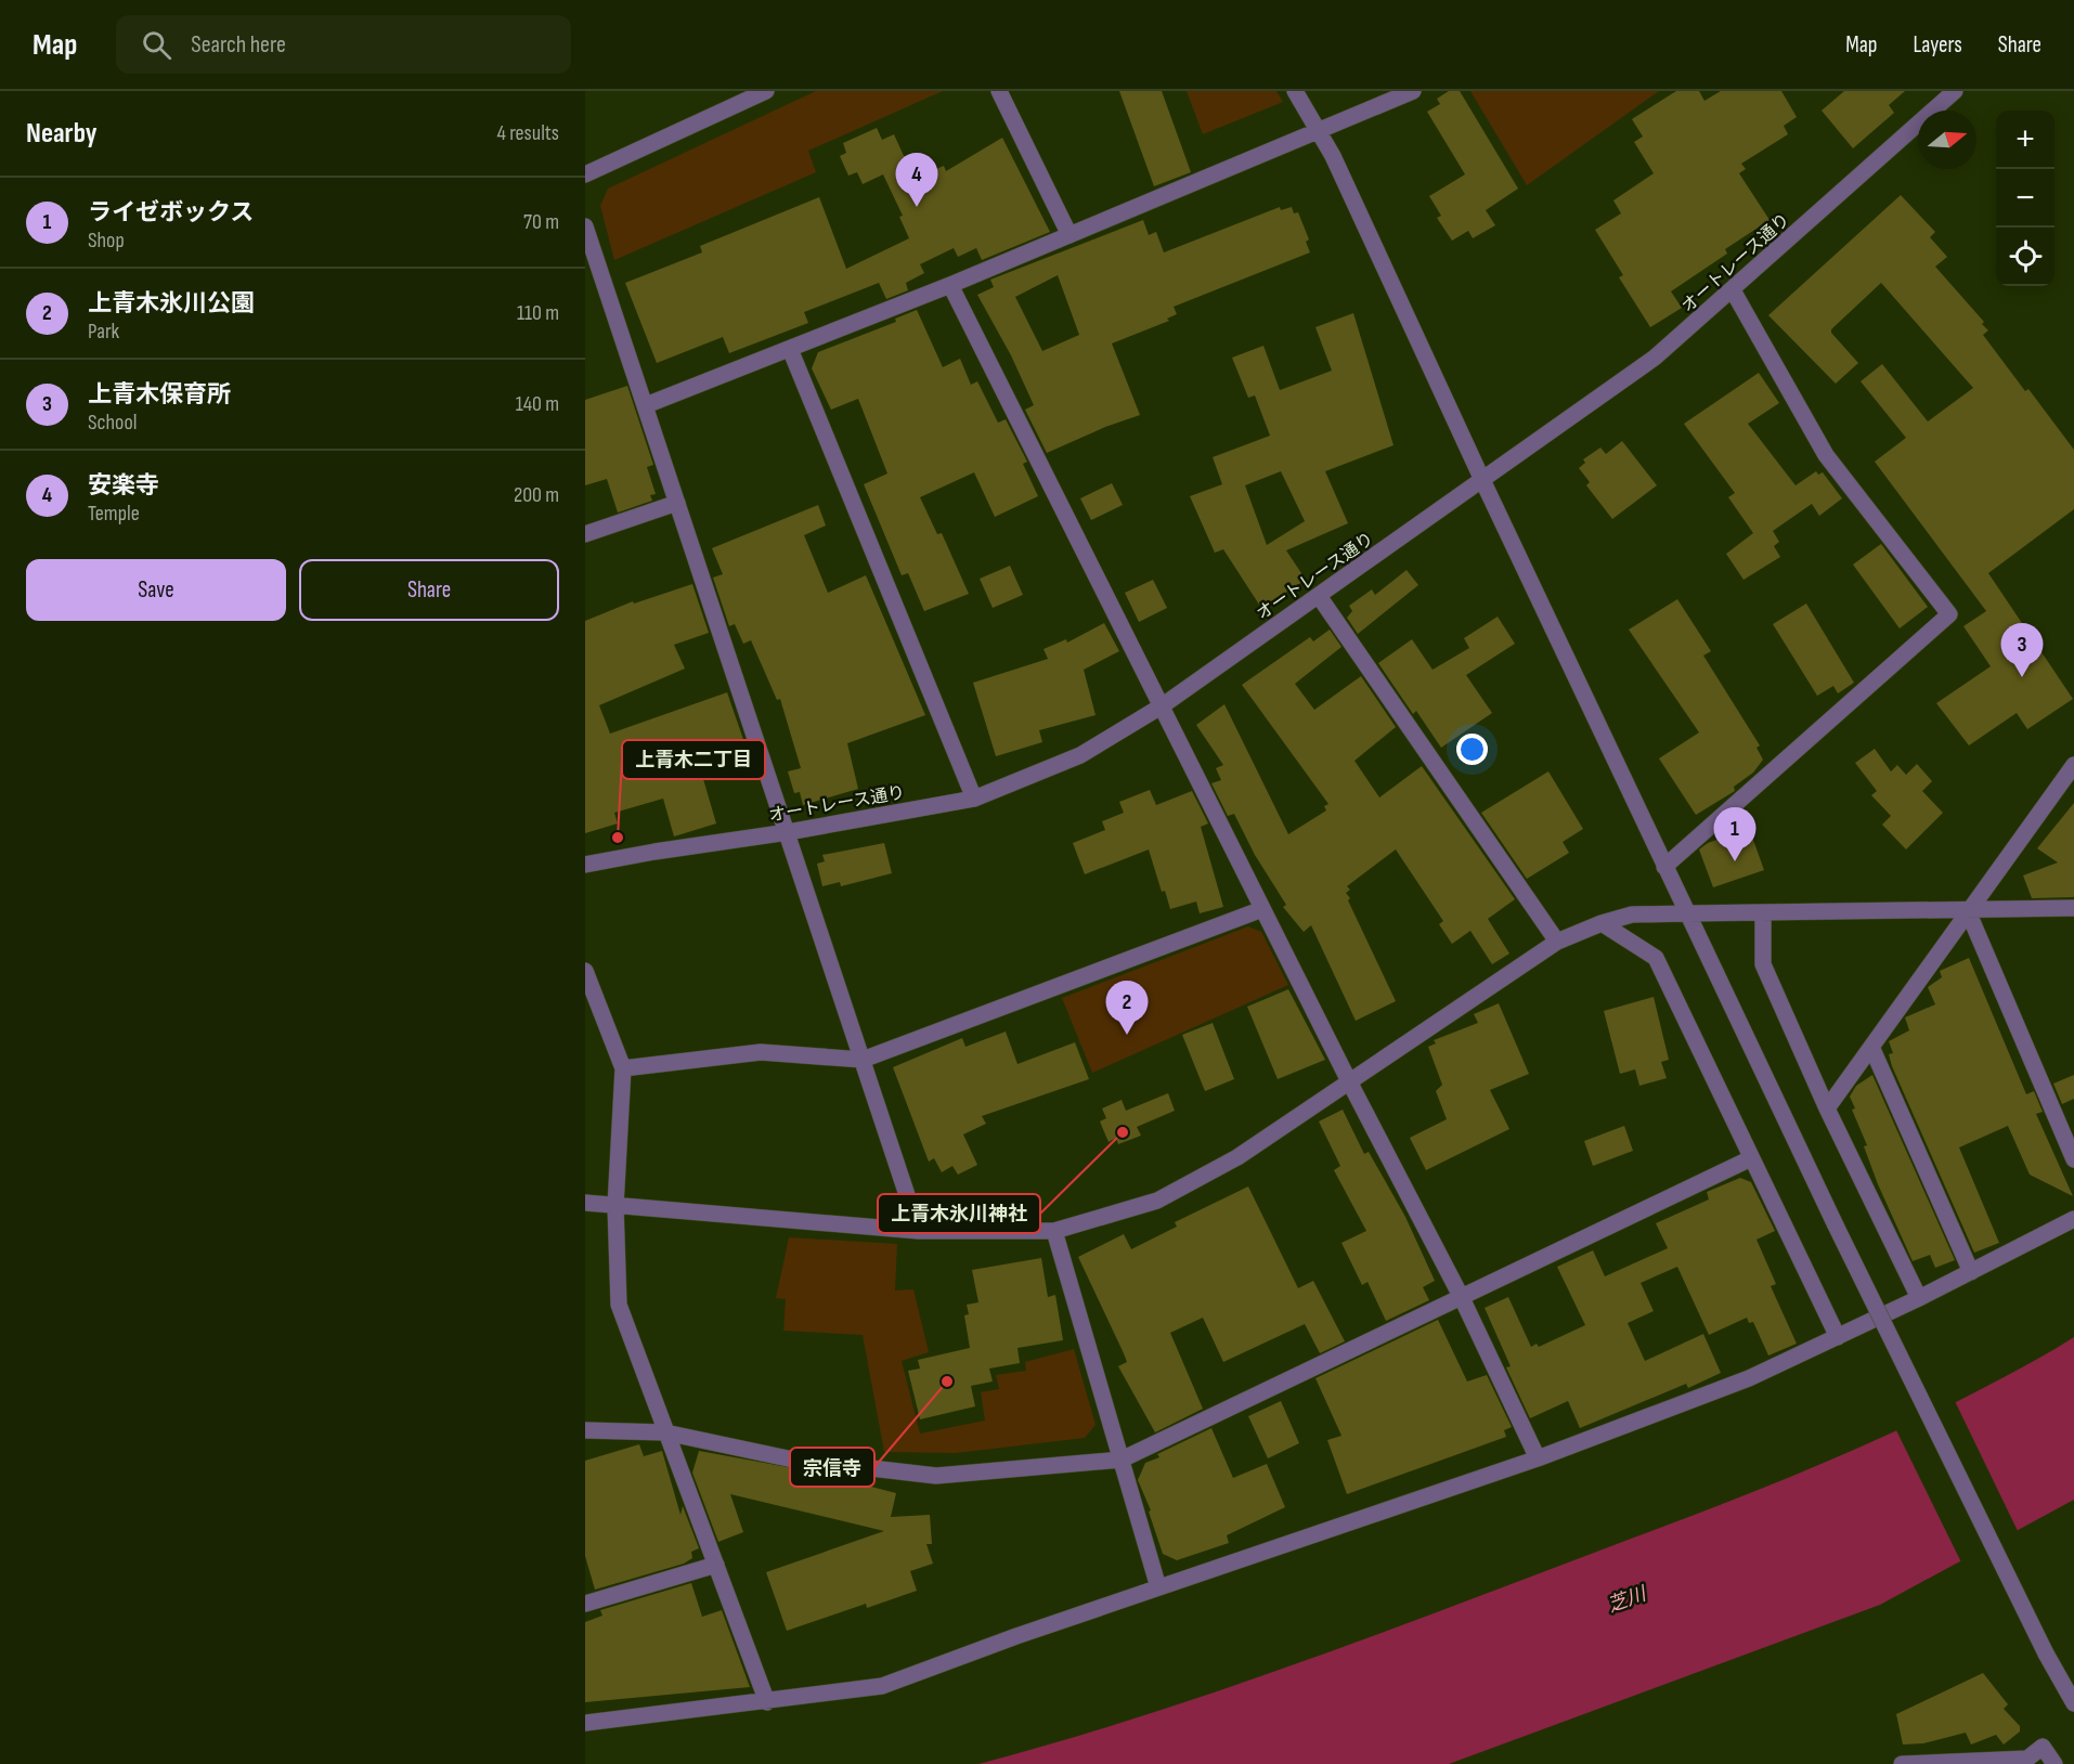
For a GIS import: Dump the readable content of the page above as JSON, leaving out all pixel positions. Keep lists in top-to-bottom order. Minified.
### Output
{"streets":{"street":["オートレース通り"]},"water":["芝川"],"places":["上青木二丁目","上青木氷川神社","宗信寺"],"north":"right","page":{"header":"Map","search":"Search here","nav":["Map","Layers","Share"],"heading":["Nearby","4 results"],"map_buttons":["+","−"],"pins":["4","3","1","2"],"list":[{"mark":"1","name":"ライゼボックス","note":"Shop","value":"70 m"},{"mark":"2","name":"上青木氷川公園","note":"Park","value":"110 m"},{"mark":"3","name":"上青木保育所","note":"School","value":"140 m"},{"mark":"4","name":"安楽寺","note":"Temple","value":"200 m"}],"buttons":["Save","Share"]}}
